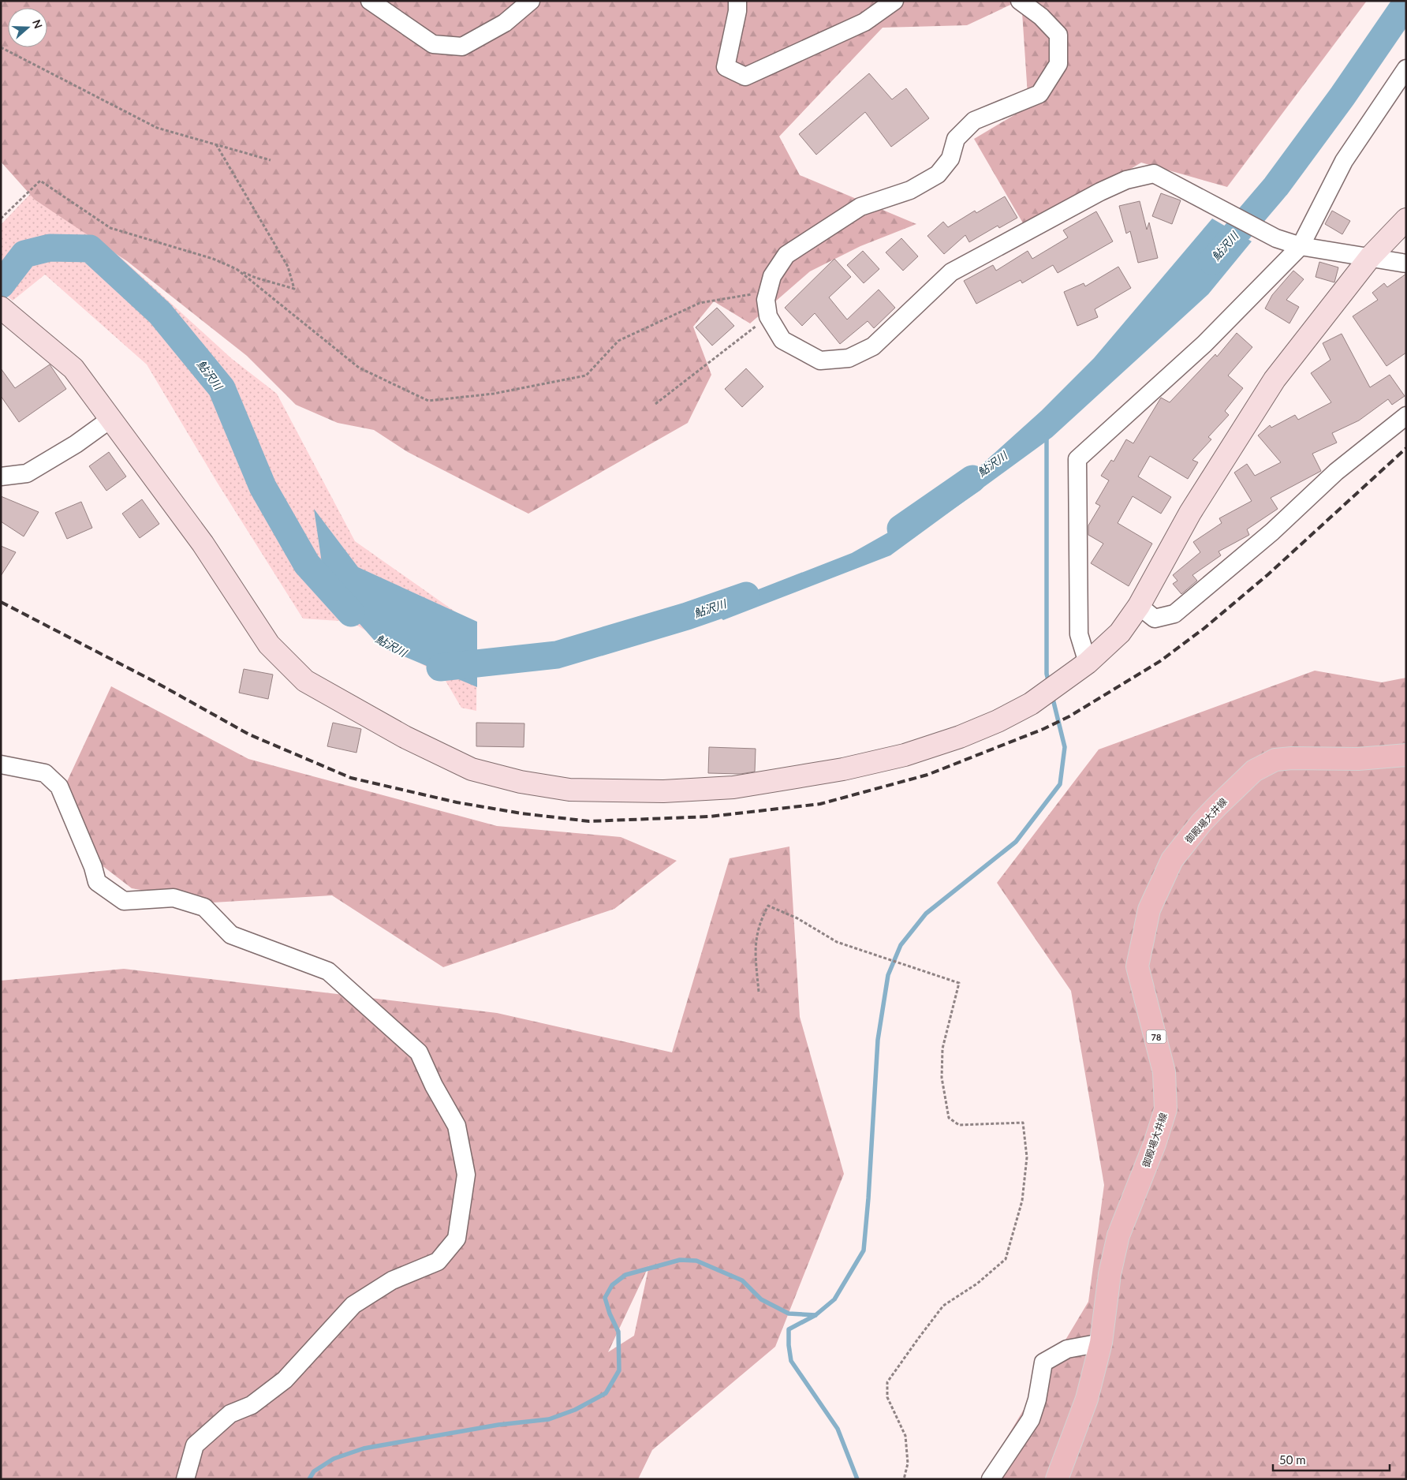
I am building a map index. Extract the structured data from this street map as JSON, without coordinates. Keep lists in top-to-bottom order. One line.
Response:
{"streets":{"main road":["御殿場大井線","78"]},"water":["鮎沢川"],"scale_bar":"50 m","north":"right"}
